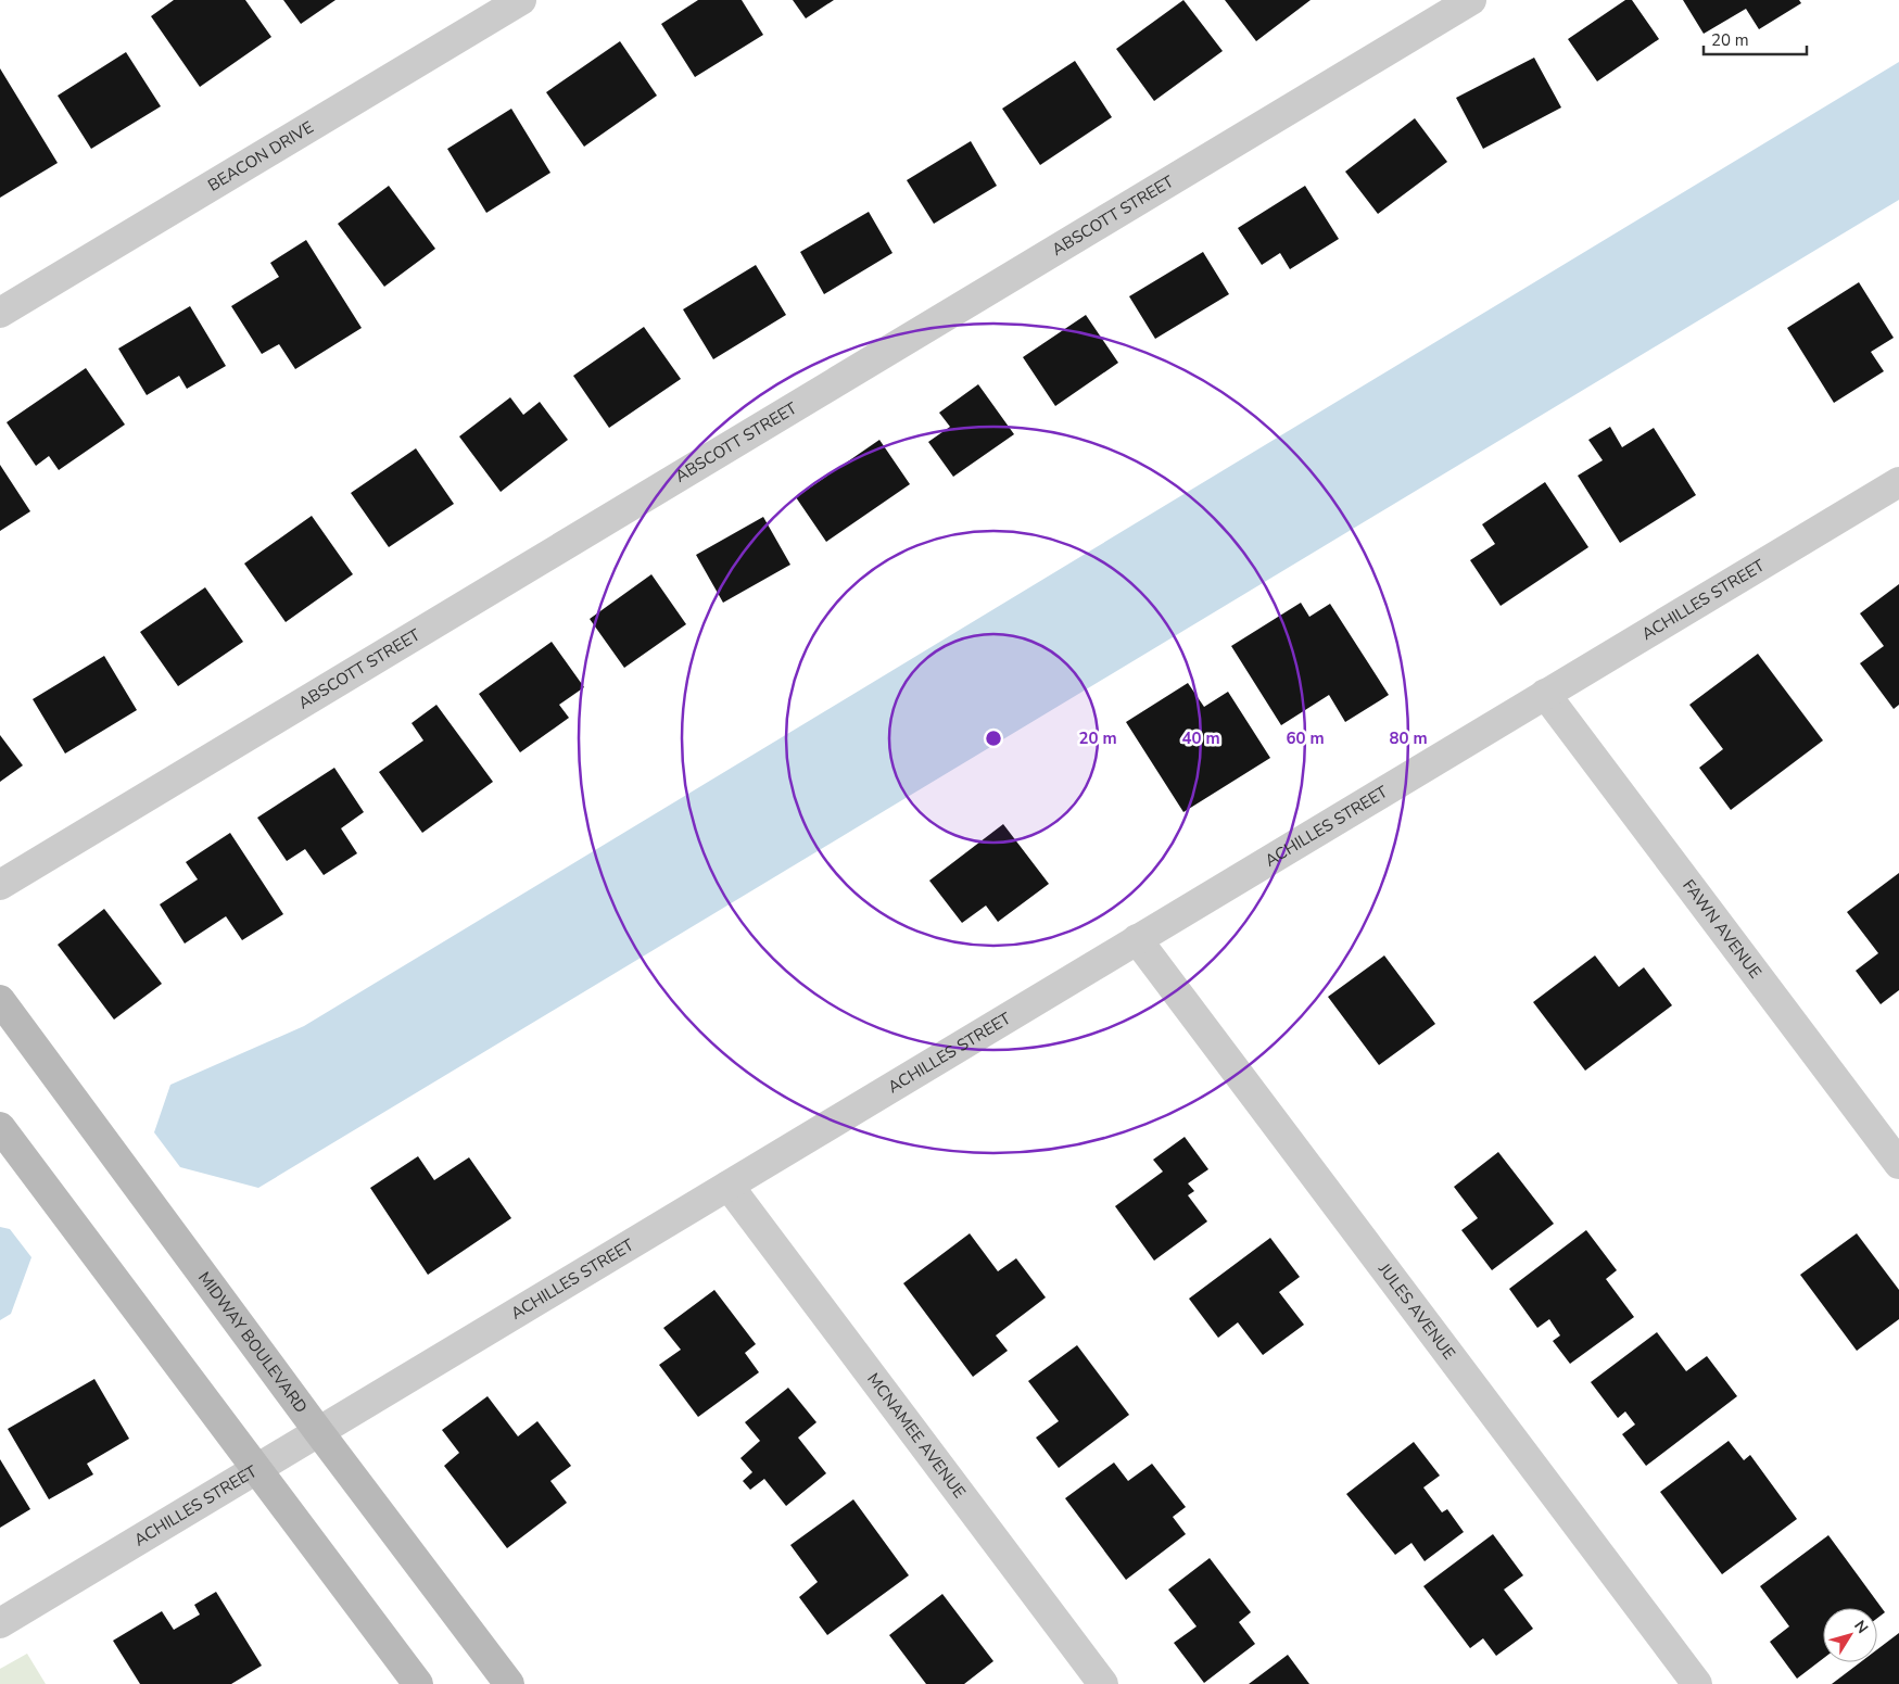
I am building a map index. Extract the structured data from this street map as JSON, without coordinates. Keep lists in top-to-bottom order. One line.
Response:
{"streets":{"street":["BEACON DRIVE","ABSCOTT STREET","ACHILLES STREET","FAWN AVENUE","JULES AVENUE","MIDWAY BOULEVARD","MCNAMEE AVENUE"]},"crossings":[["ACHILLES STREET","FAWN AVENUE"],["ACHILLES STREET","JULES AVENUE"],["ACHILLES STREET","MIDWAY BOULEVARD"],["ACHILLES STREET","MCNAMEE AVENUE"]],"scale_bar":"20 m","north":"top right","rings":["20 m","40 m","60 m","80 m"]}
